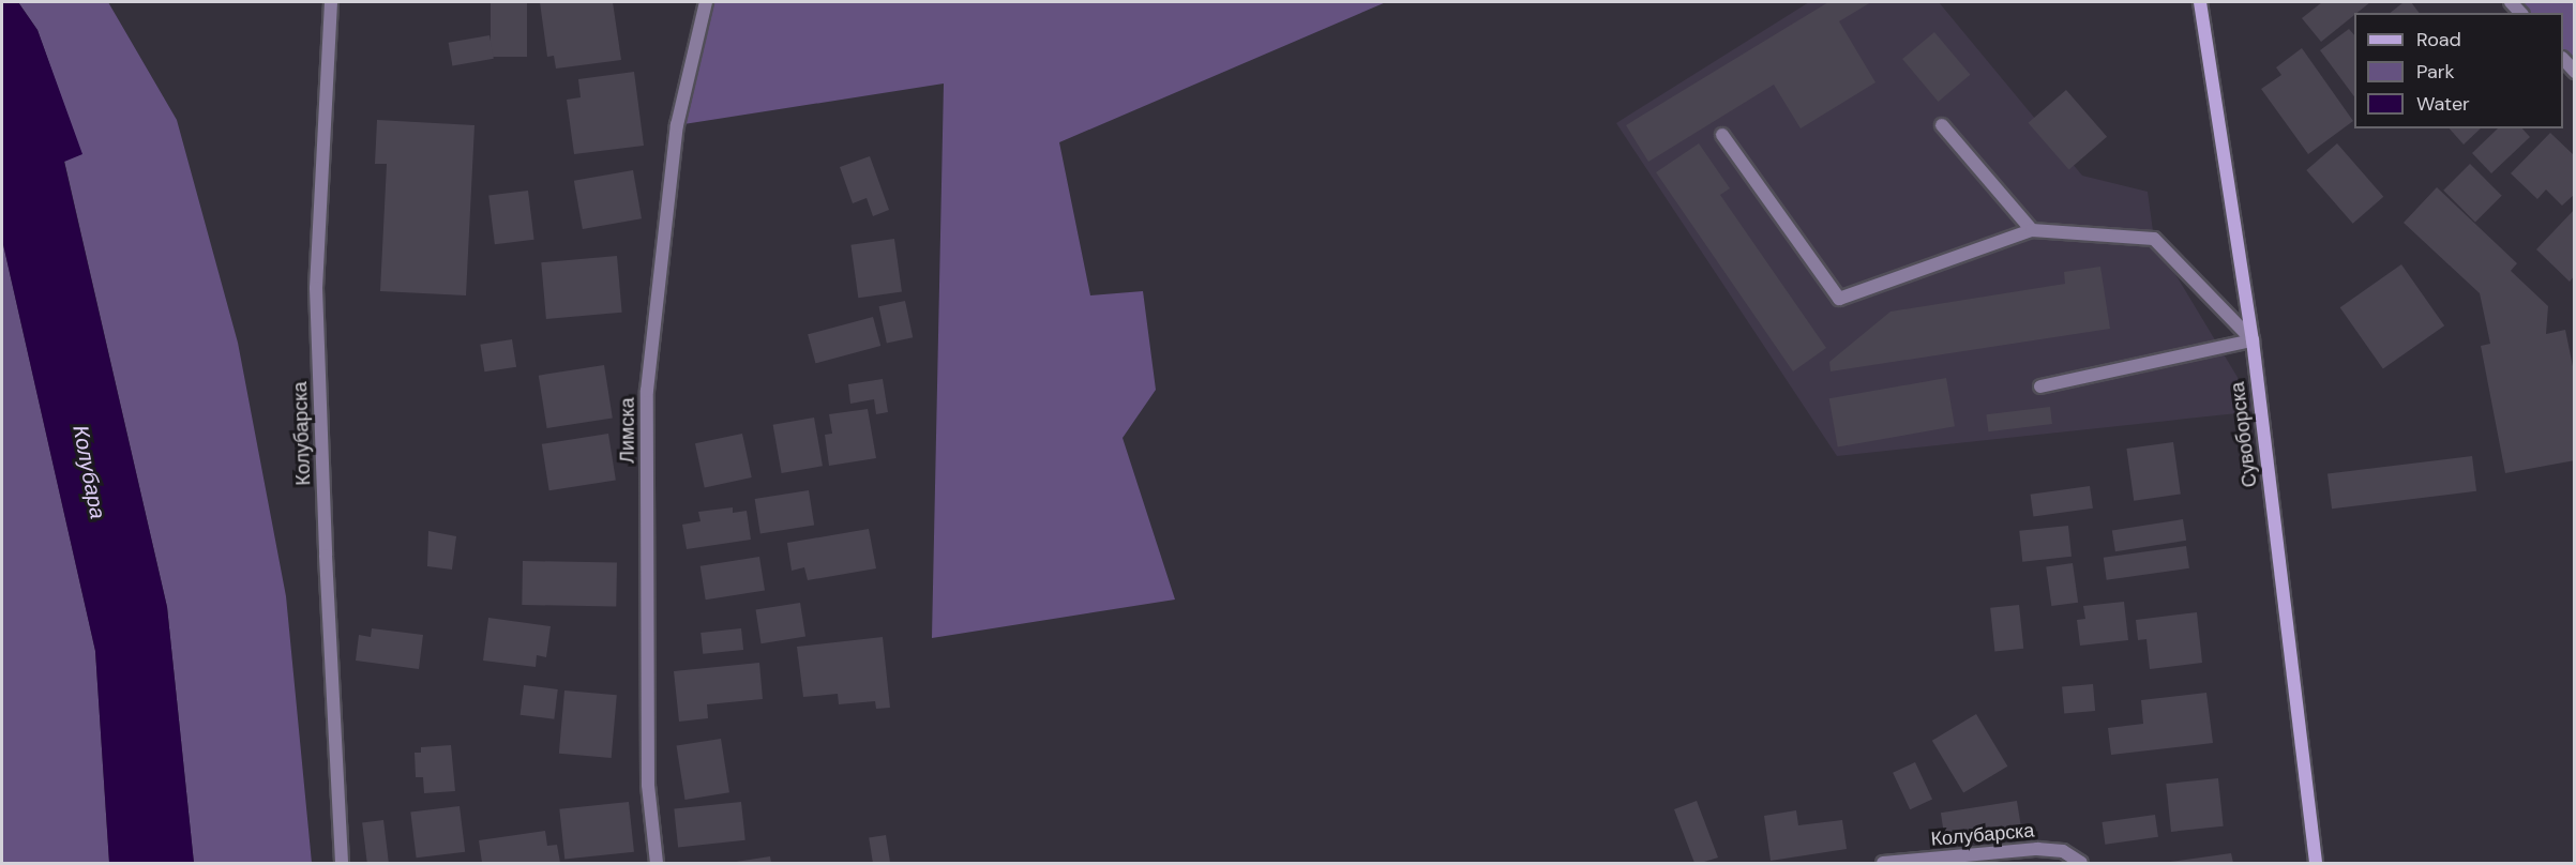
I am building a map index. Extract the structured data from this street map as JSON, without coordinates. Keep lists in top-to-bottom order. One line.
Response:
{"streets":{"main road":["Сувоборска"],"street":["Лимска","Колубарска"]},"water":["Колубара"],"legend":["Road","Park","Water"]}
